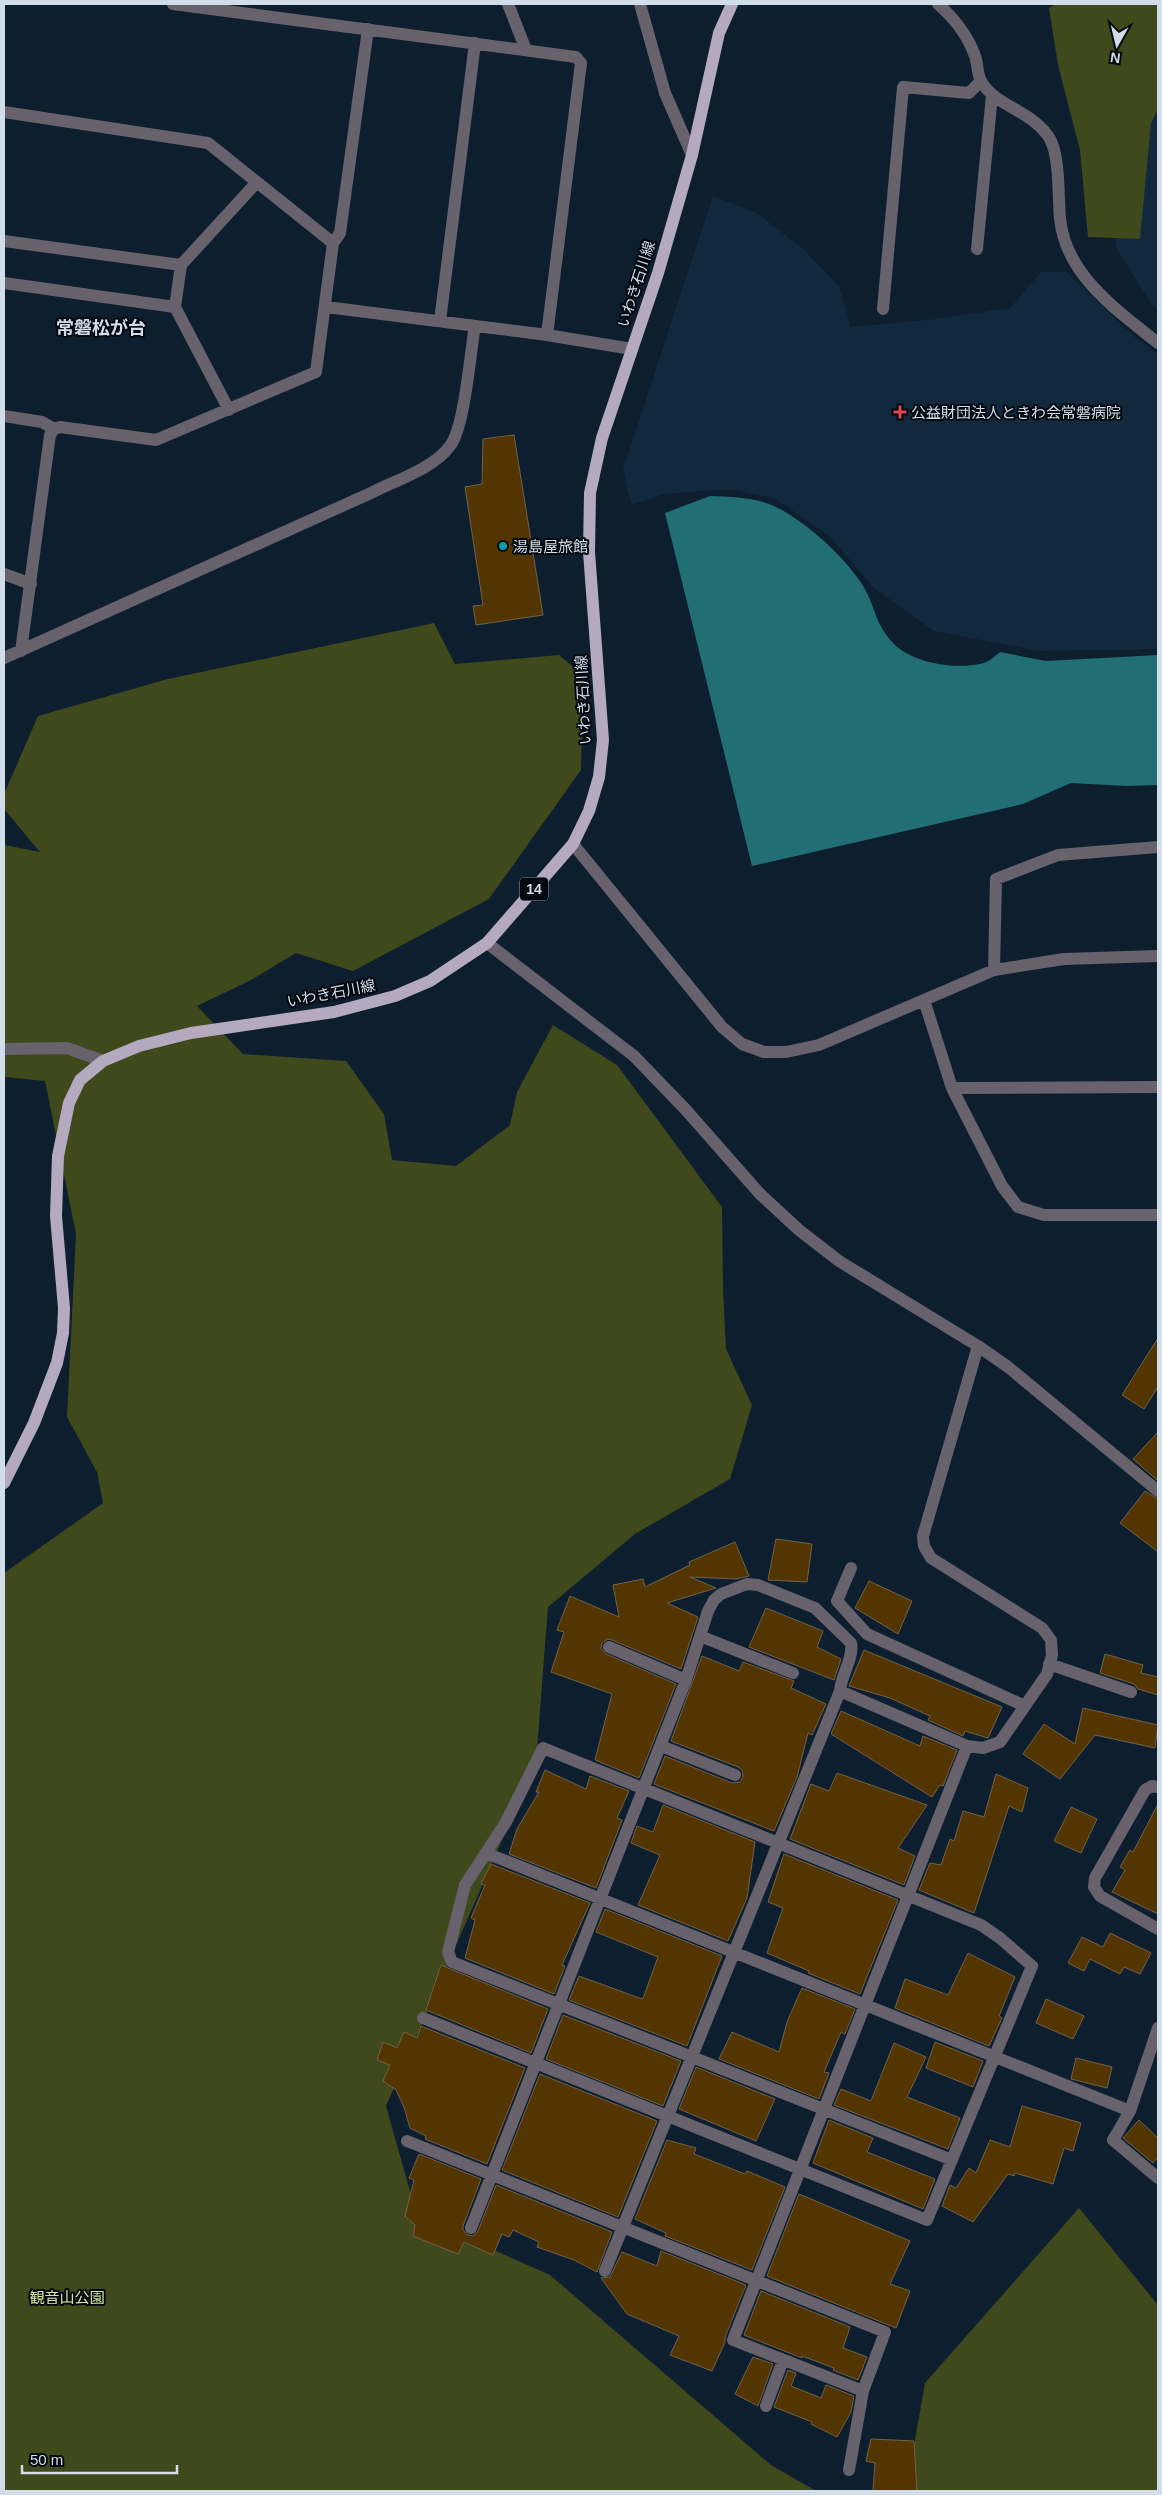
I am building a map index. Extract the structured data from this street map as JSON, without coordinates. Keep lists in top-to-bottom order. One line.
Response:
{"streets":{"main road":["いわき石川線","14"]},"districts":["常磐松が台"],"parks":["観音山公園"],"places":{"health":["公益財団法人ときわ会常磐病院"],"other":["湯島屋旅館"]},"scale_bar":"50 m","north":"bottom"}
